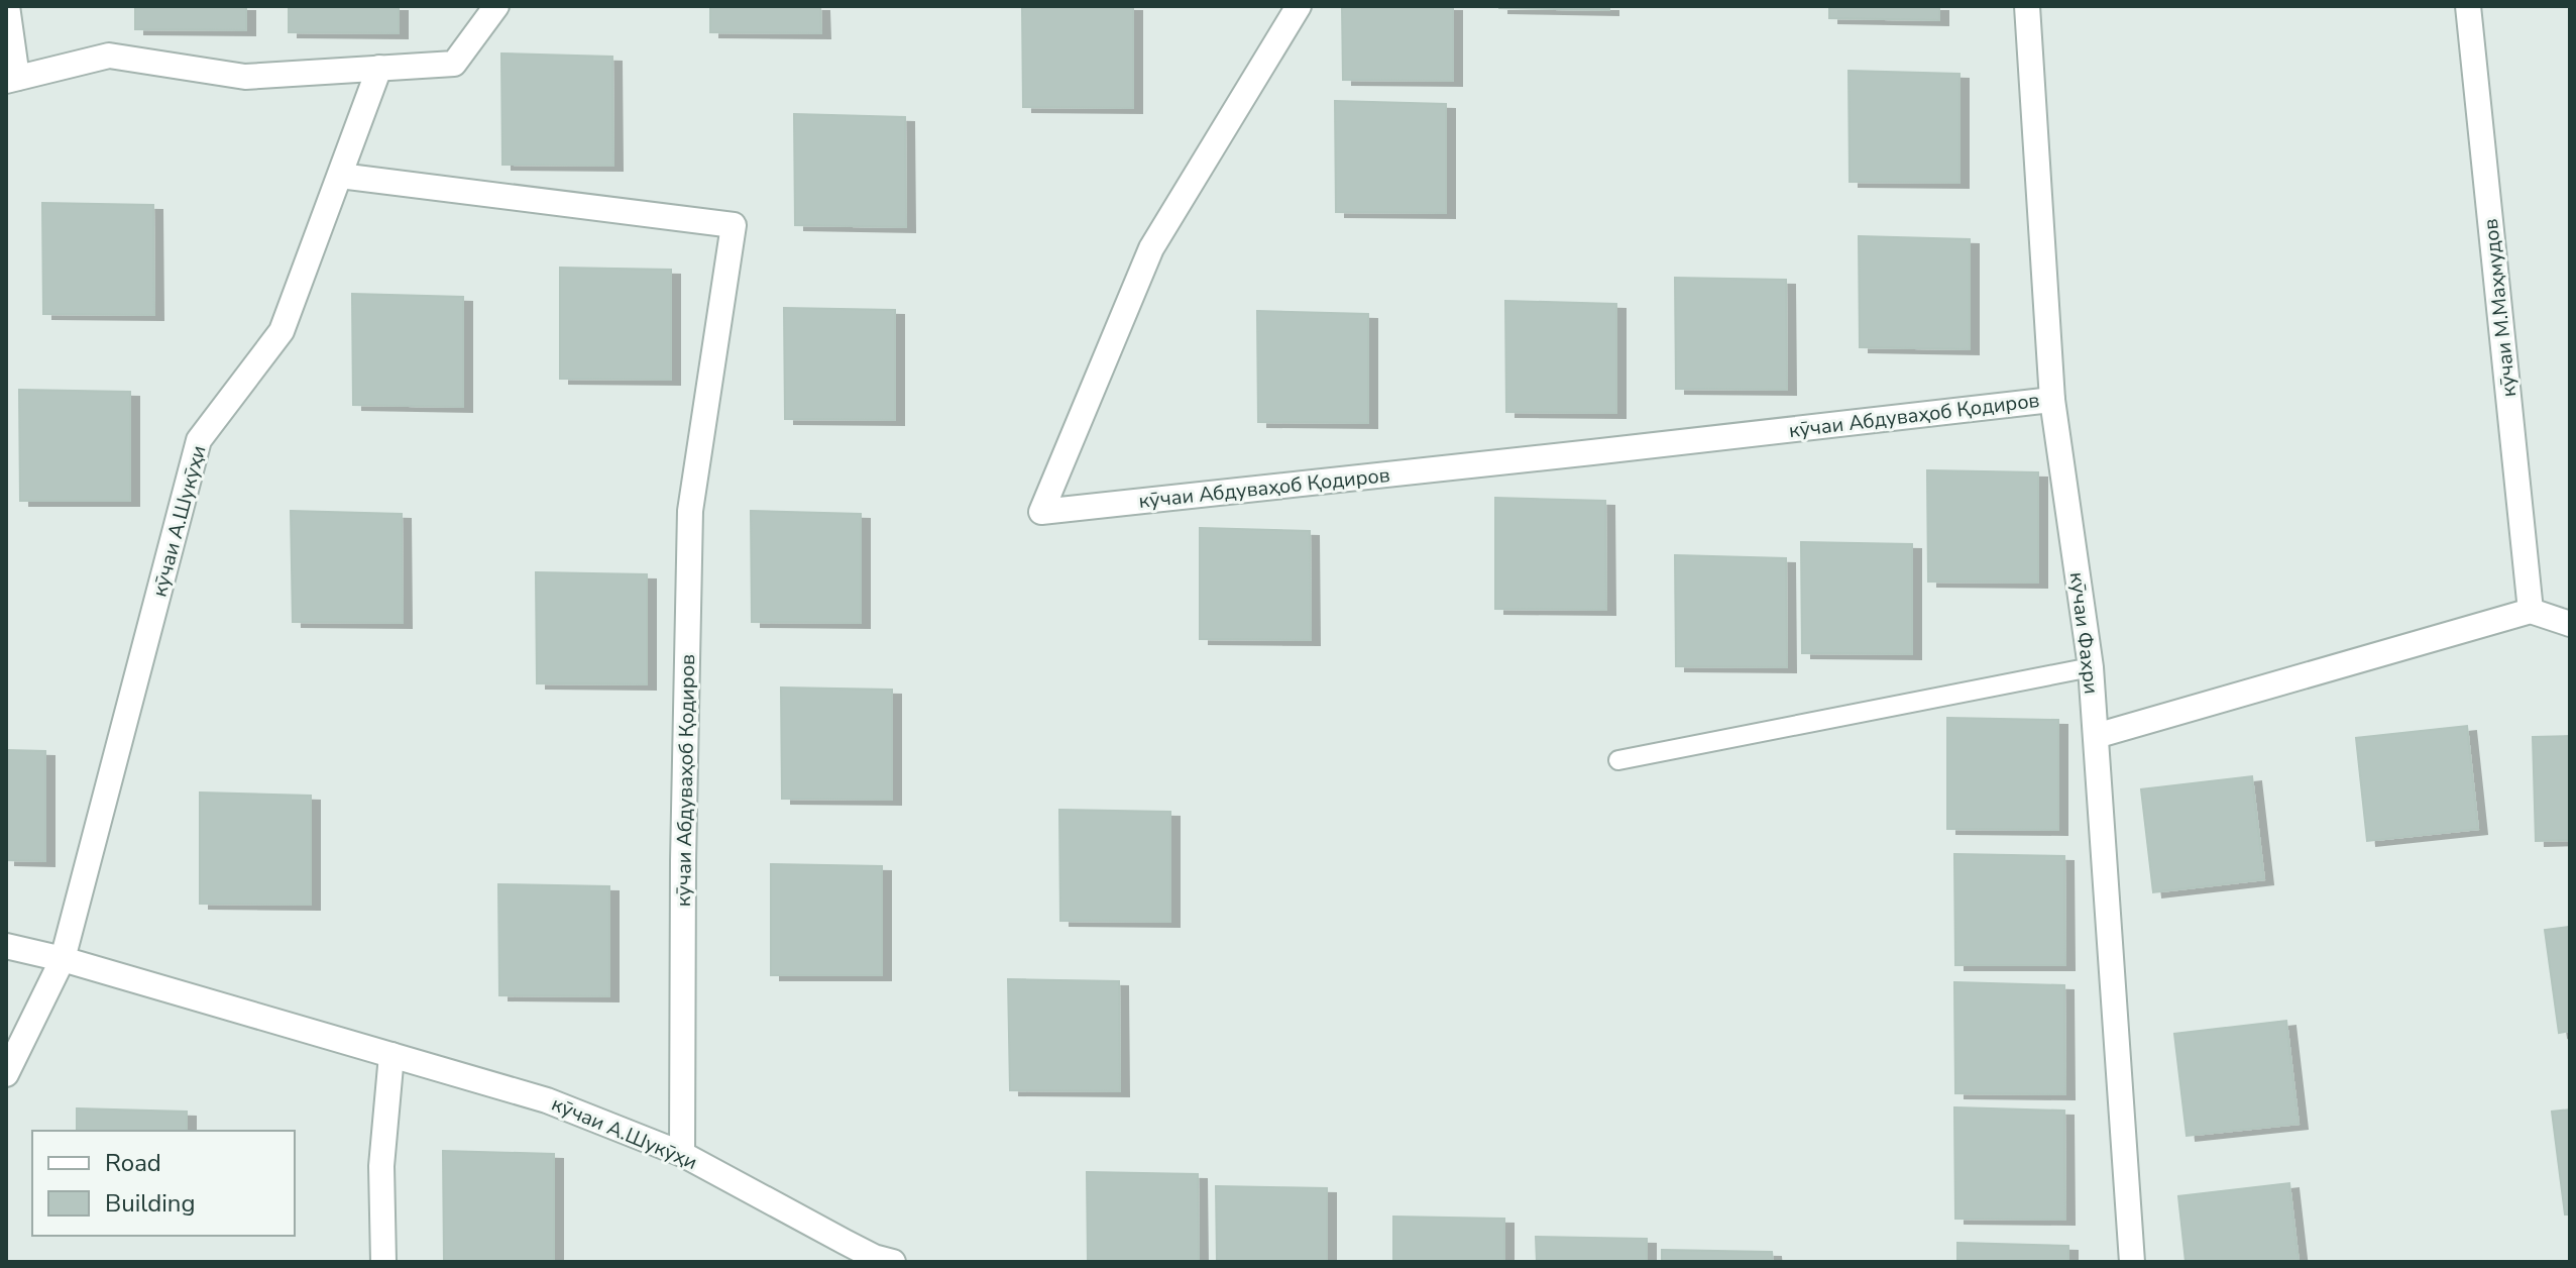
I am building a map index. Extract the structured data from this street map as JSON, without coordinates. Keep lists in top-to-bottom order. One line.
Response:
{"streets":{"street":["кӯчаи М.Маҳмудов","кӯчаи Абдуваҳоб Қодиров","кӯчаи А.Шукӯҳи","кӯчаи Фахри"]},"crossings":[["кӯчаи Абдуваҳоб Қодиров","кӯчаи А.Шукӯҳи"],["кӯчаи Абдуваҳоб Қодиров","кӯчаи Фахри"]],"legend":["Road","Building"]}
